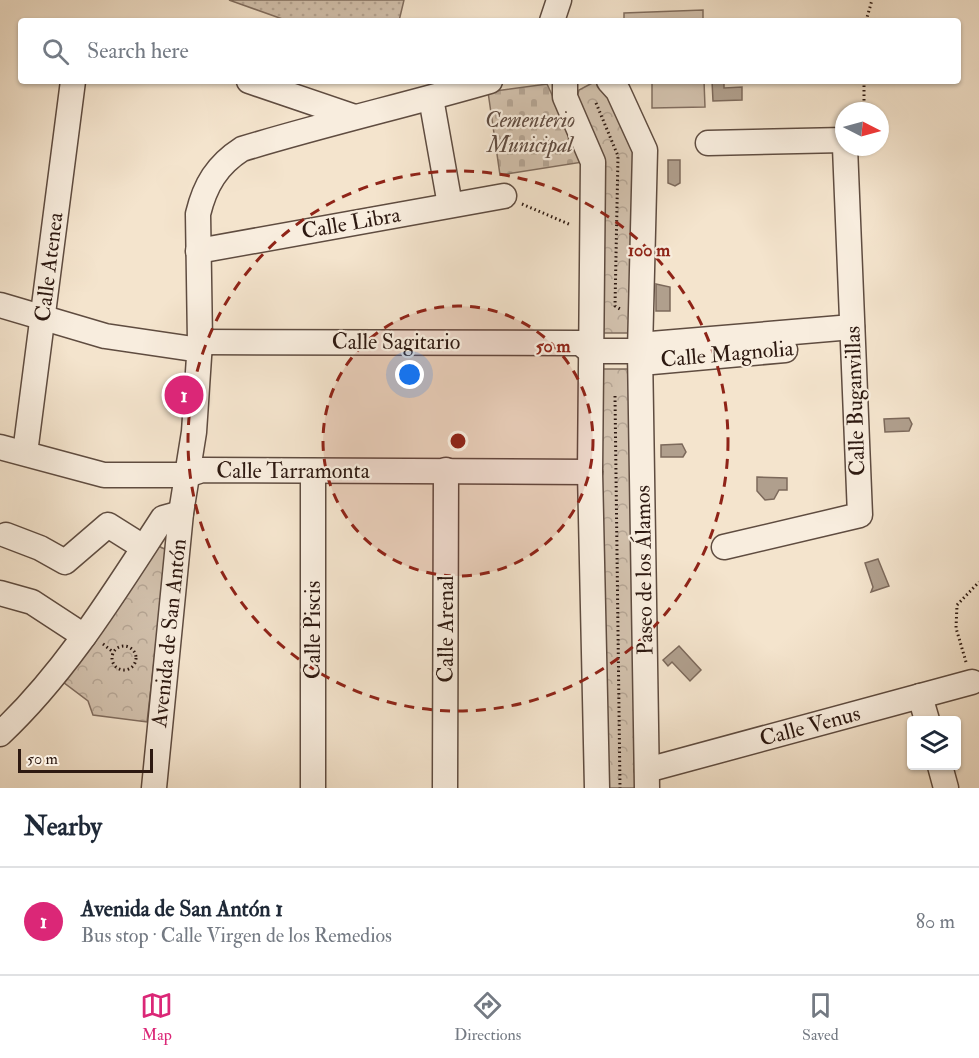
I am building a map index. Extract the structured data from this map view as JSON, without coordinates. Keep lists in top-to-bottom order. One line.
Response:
{"streets":{"street":["Calle Libra","Calle Atenea","Calle Sagitario","Calle Magnolia","Calle Buganvillas","Calle Tarramonta","Paseo de los Álamos","Calle Arenal","Calle Piscis","Avenida de San Antón","Calle Venus"]},"crossings":[["Calle Libra","Avenida de San Antón"],["Calle Atenea","Calle Sagitario"],["Calle Atenea","Calle Tarramonta"],["Calle Sagitario","Avenida de San Antón"],["Calle Magnolia","Calle Buganvillas"],["Calle Magnolia","Paseo de los Álamos"],["Calle Tarramonta","Calle Arenal"],["Calle Tarramonta","Calle Piscis"],["Calle Tarramonta","Avenida de San Antón"],["Paseo de los Álamos","Calle Venus"]],"parks":["Cementerio Municipal"],"scale_bar":"50 m","north":"right","page":{"search":"Search here","pins":"1","scale":"50 m","heading":"Nearby","list":[{"mark":"1","name":"Avenida de San Antón 1","note":"Bus stop · Calle Virgen de los Remedios","value":"80 m"}],"nav":["Map","Directions","Saved"]},"rings":["100 m","50 m"]}
